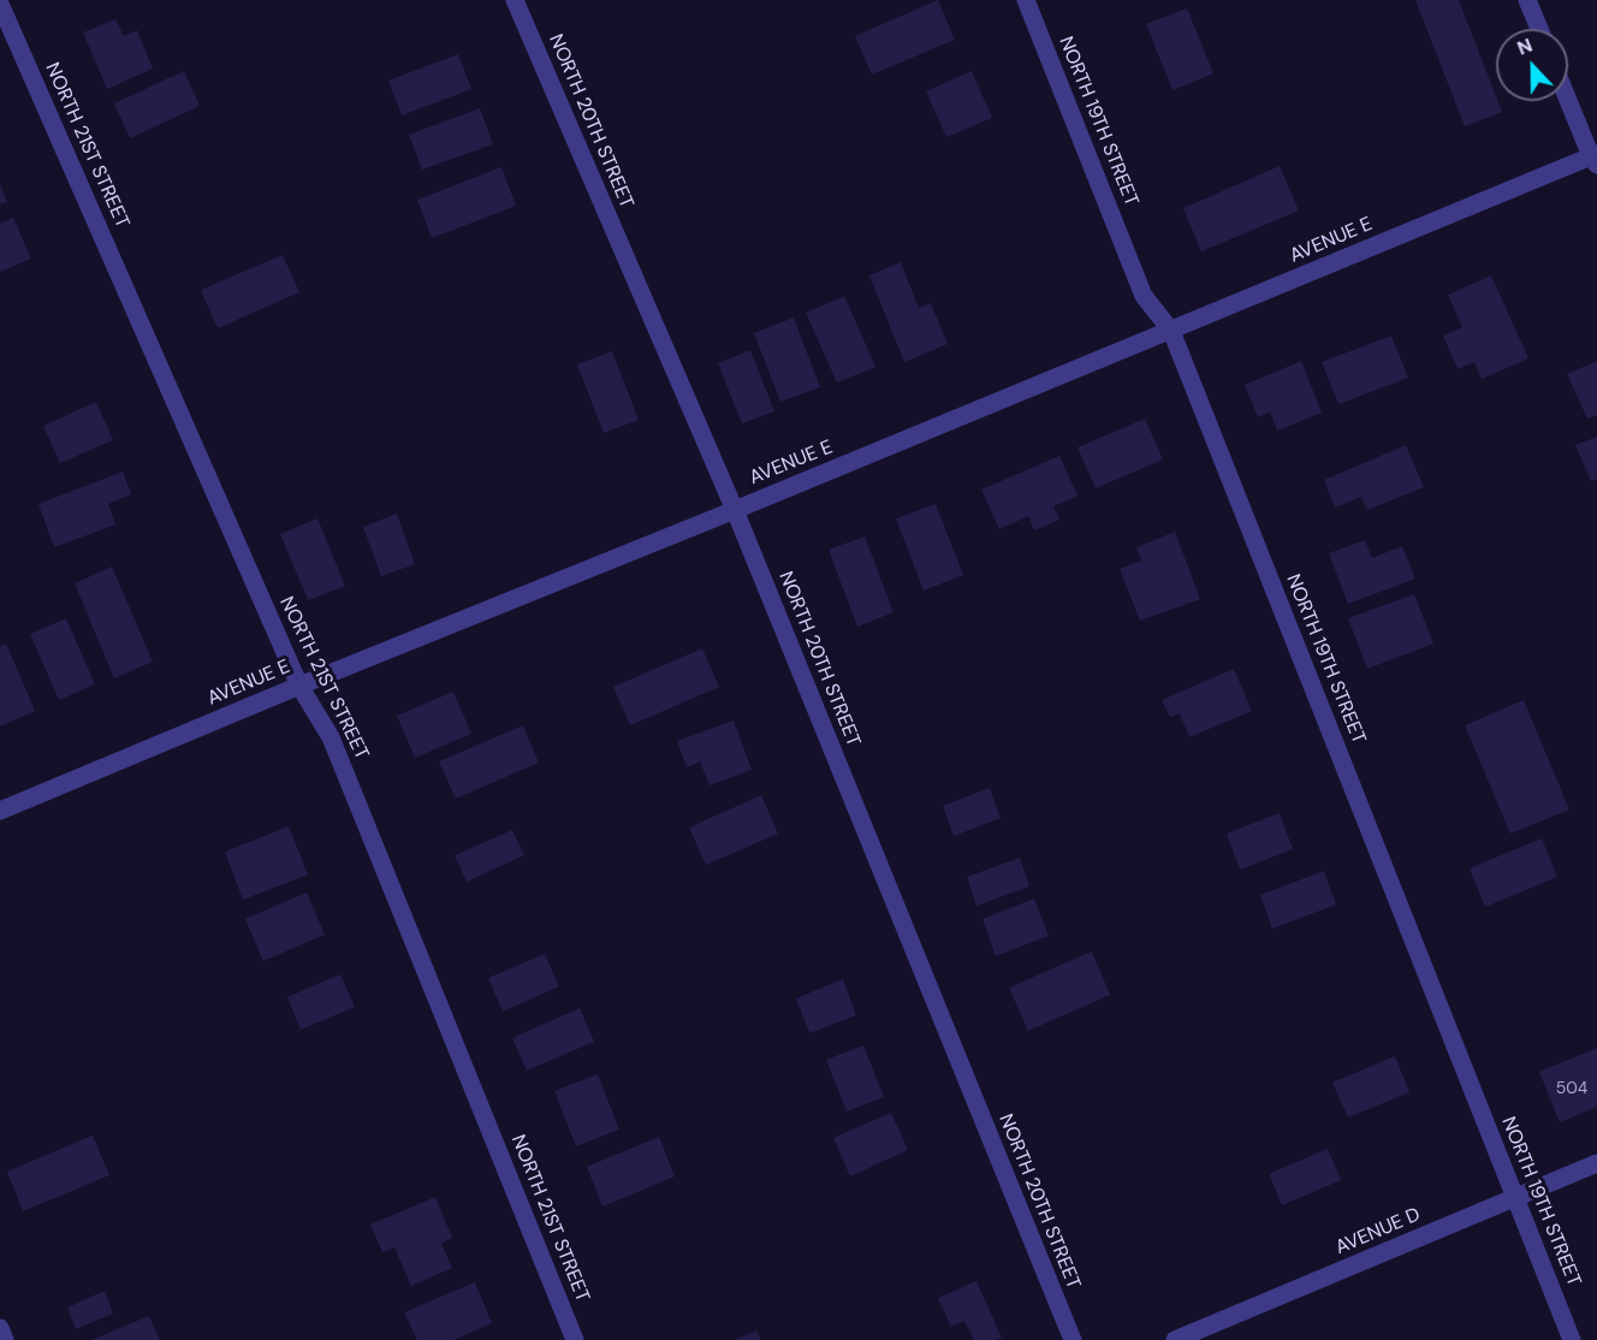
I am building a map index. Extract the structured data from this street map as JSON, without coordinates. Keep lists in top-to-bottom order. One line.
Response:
{"streets":{"street":["NORTH 20TH STREET","NORTH 19TH STREET","NORTH 21ST STREET","AVENUE E","AVENUE D"]},"crossings":[["NORTH 20TH STREET","AVENUE E"],["NORTH 19TH STREET","AVENUE E"],["NORTH 19TH STREET","AVENUE D"],["NORTH 21ST STREET","AVENUE E"]],"house_numbers":["504"],"north":"top"}
